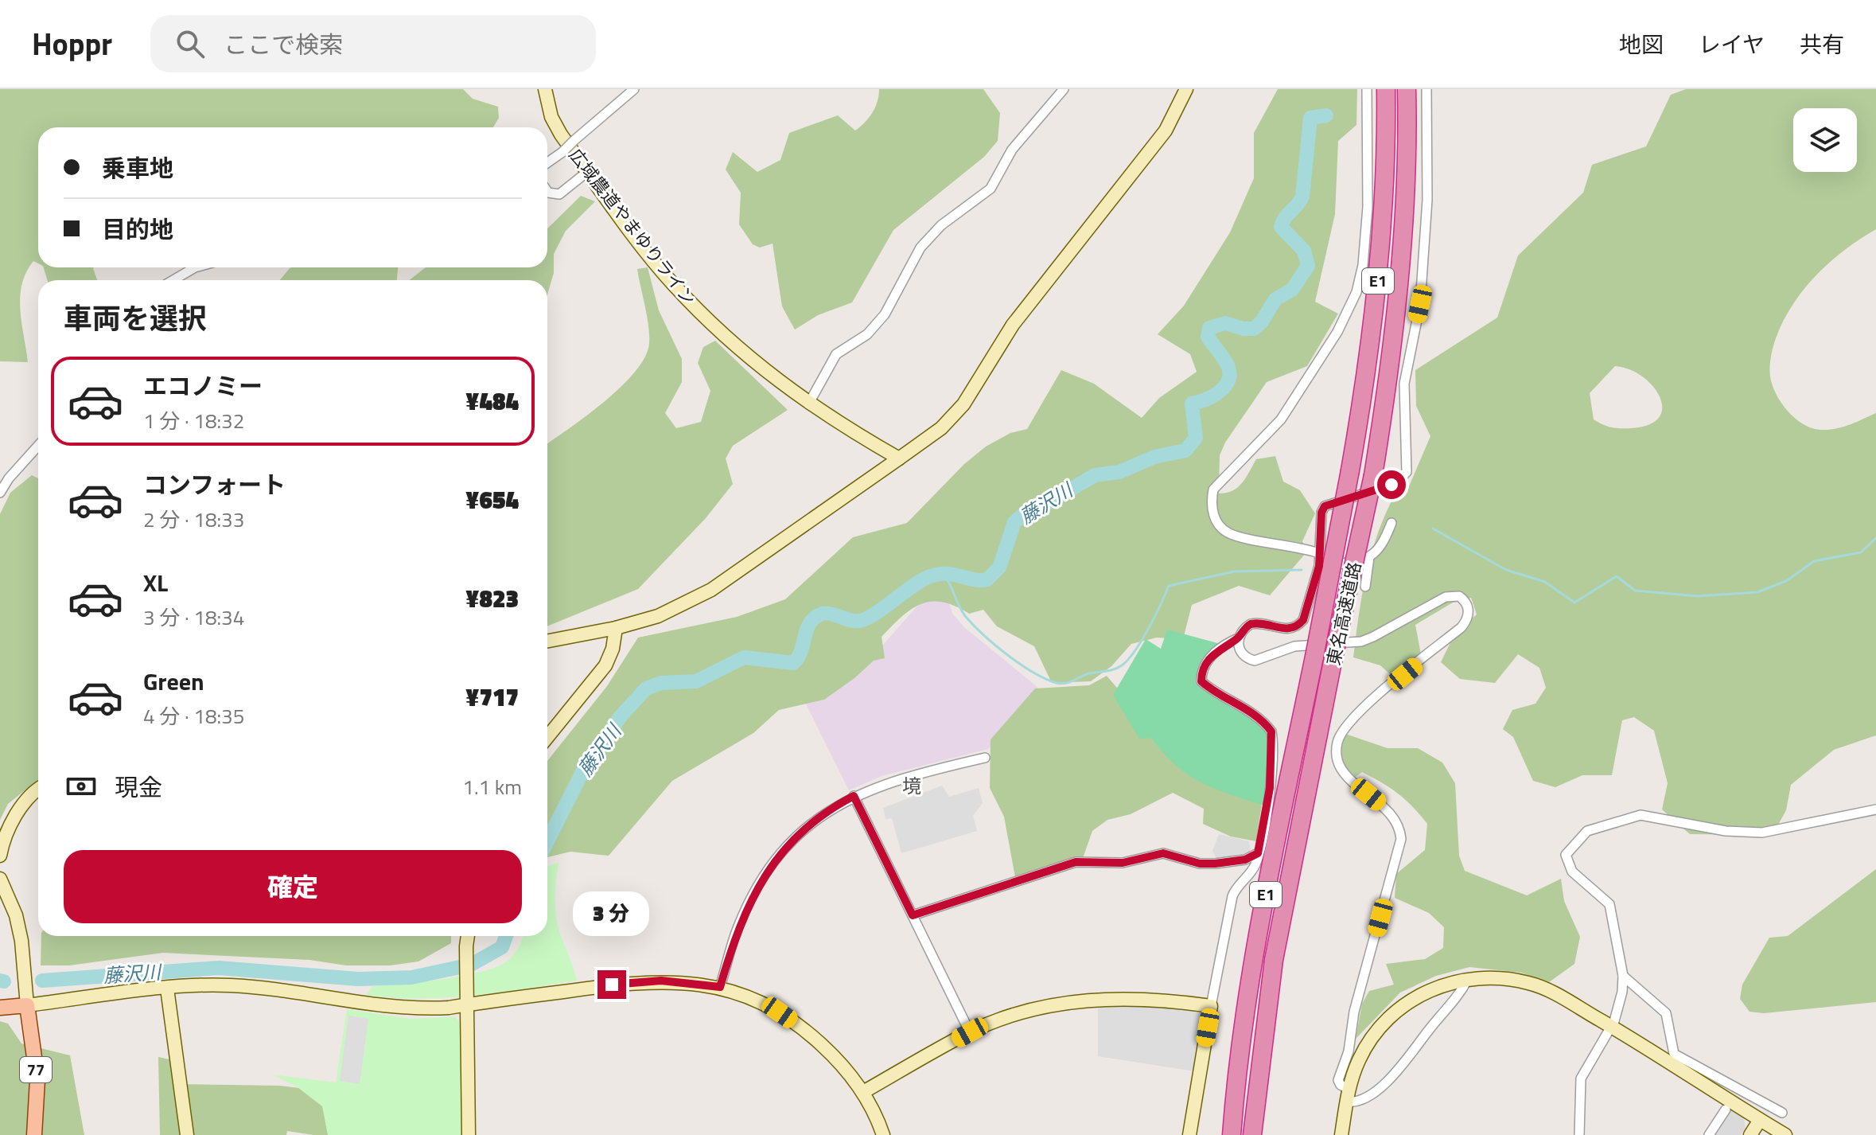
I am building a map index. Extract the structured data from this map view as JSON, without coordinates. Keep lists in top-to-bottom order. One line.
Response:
{"streets":{"highway":["E1","東名高速道路"],"main road":["77"],"street":["広域農道やまゆりライン"]},"districts":["境"],"water":["藤沢川"],"page":{"header":"Hoppr","search":"ここで検索","nav":["地図","レイヤ","共有"],"banner":["乗車地","目的地"],"heading":"車両を選択","list":[{"name":"エコノミー","note":"1 分 · 18:32","value":"¥484"},{"name":"コンフォート","note":"2 分 · 18:33","value":"¥654"},{"name":"XL","note":"3 分 · 18:34","value":"¥823"},{"name":"Green","note":"4 分 · 18:35","value":"¥717"}],"pay":["現金","1.1 km"],"buttons":"確定","bubble":"3 分"}}
